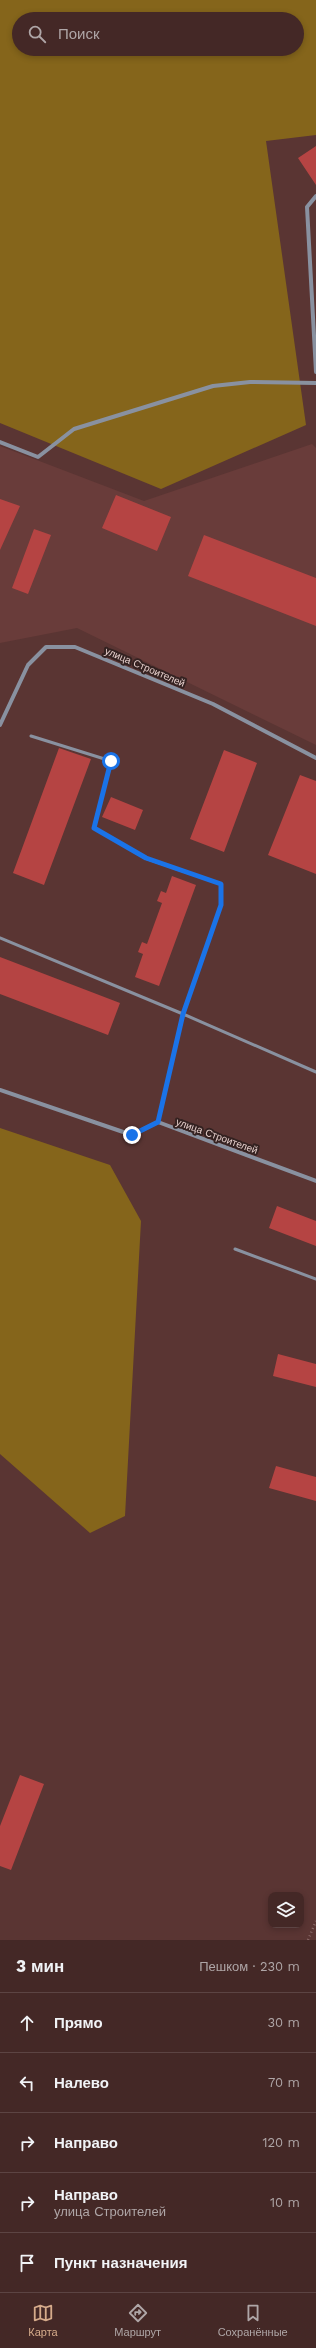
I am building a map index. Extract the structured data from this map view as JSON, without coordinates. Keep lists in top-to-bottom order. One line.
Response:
{"streets":{"street":["улица Строителей"]},"page":{"search":"Поиск","heading":["3 мин","Пешком · 230 m"],"list":[["Прямо","30 m"],["Налево","70 m"],["Направо","120 m"],["Направо","улица Строителей","10 m"],"Пункт назначения"],"nav":["Карта","Маршрут","Сохранённые"]}}
